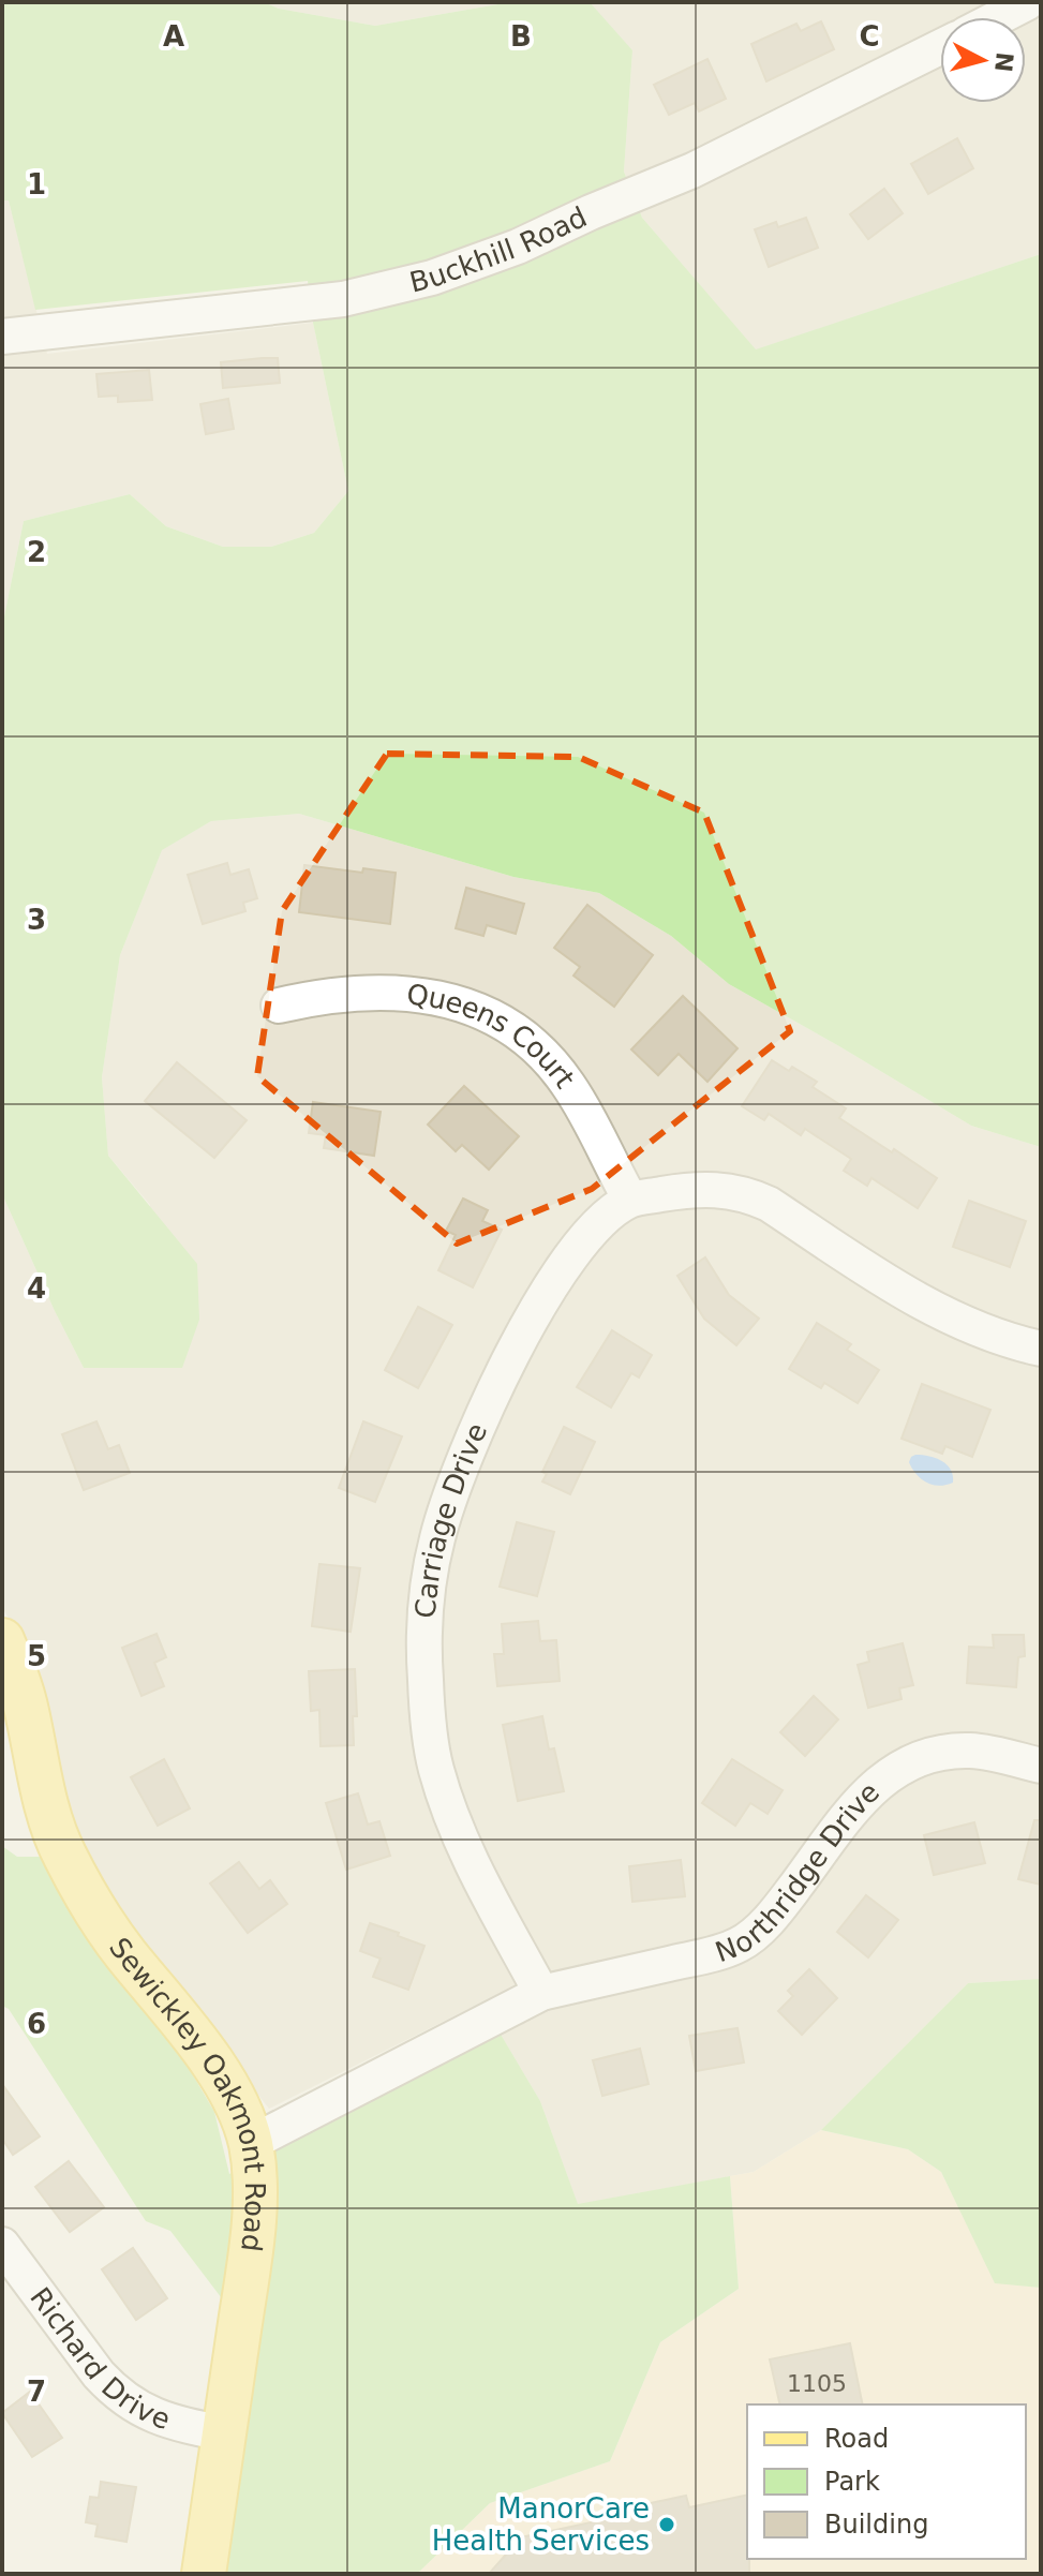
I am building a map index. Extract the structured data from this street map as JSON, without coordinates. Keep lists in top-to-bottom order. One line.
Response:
{"streets":{"main road":["Sewickley Oakmont Road"],"street":["Buckhill Road","Queens Court","Carriage Drive","Northridge Drive","Richard Drive"]},"crossings":[["Queens Court","Carriage Drive"],["Carriage Drive","Northridge Drive"],["Sewickley Oakmont Road","Richard Drive"]],"places":["ManorCare Health Services"],"house_numbers":["1105"],"legend":["Road","Park","Building"],"north":"right","grid":{"columns":["A","B","C"],"rows":["1","2","3","4","5","6","7"]}}
